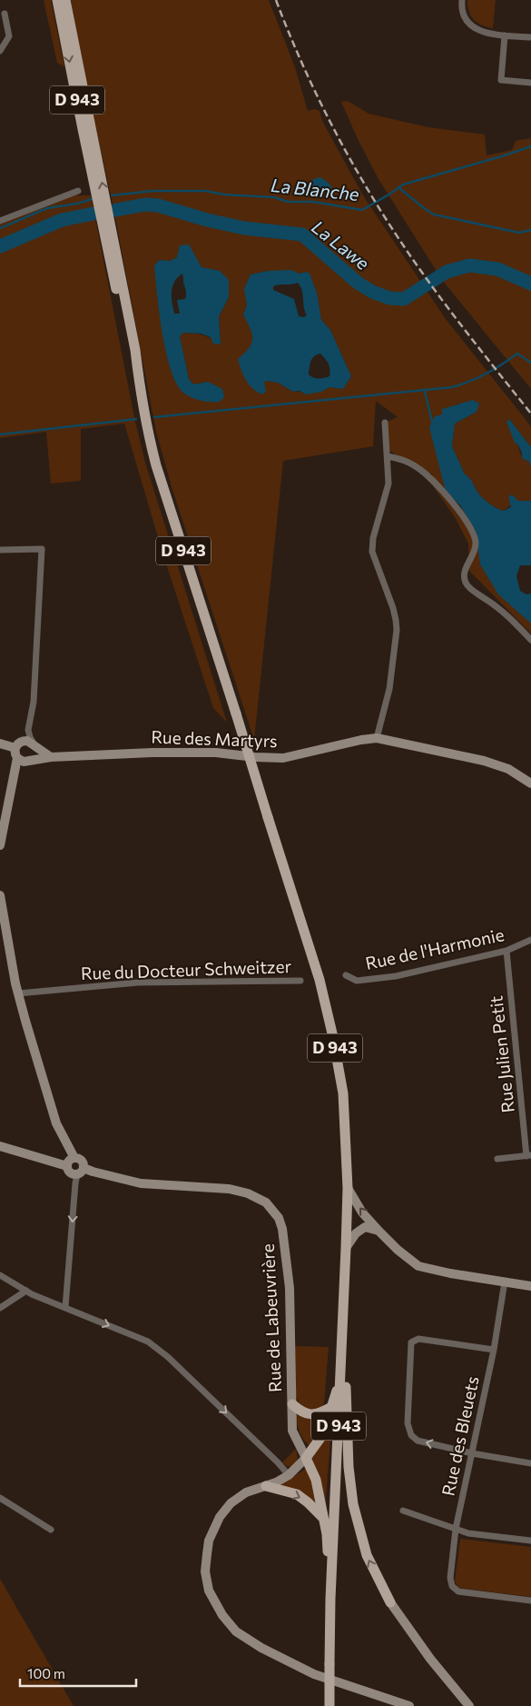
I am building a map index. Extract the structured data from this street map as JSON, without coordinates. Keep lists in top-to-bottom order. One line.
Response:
{"streets":{"main road":["D 943"],"street":["Rue des Martyrs","Rue de l'Harmonie","Rue du Docteur Schweitzer","Rue Julien Petit","Rue de Labeuvrière","Rue des Bleuets"]},"crossings":[["Rue de l'Harmonie","Rue Julien Petit"]],"water":["La Blanche","La Lawe"],"scale_bar":"100 m"}
